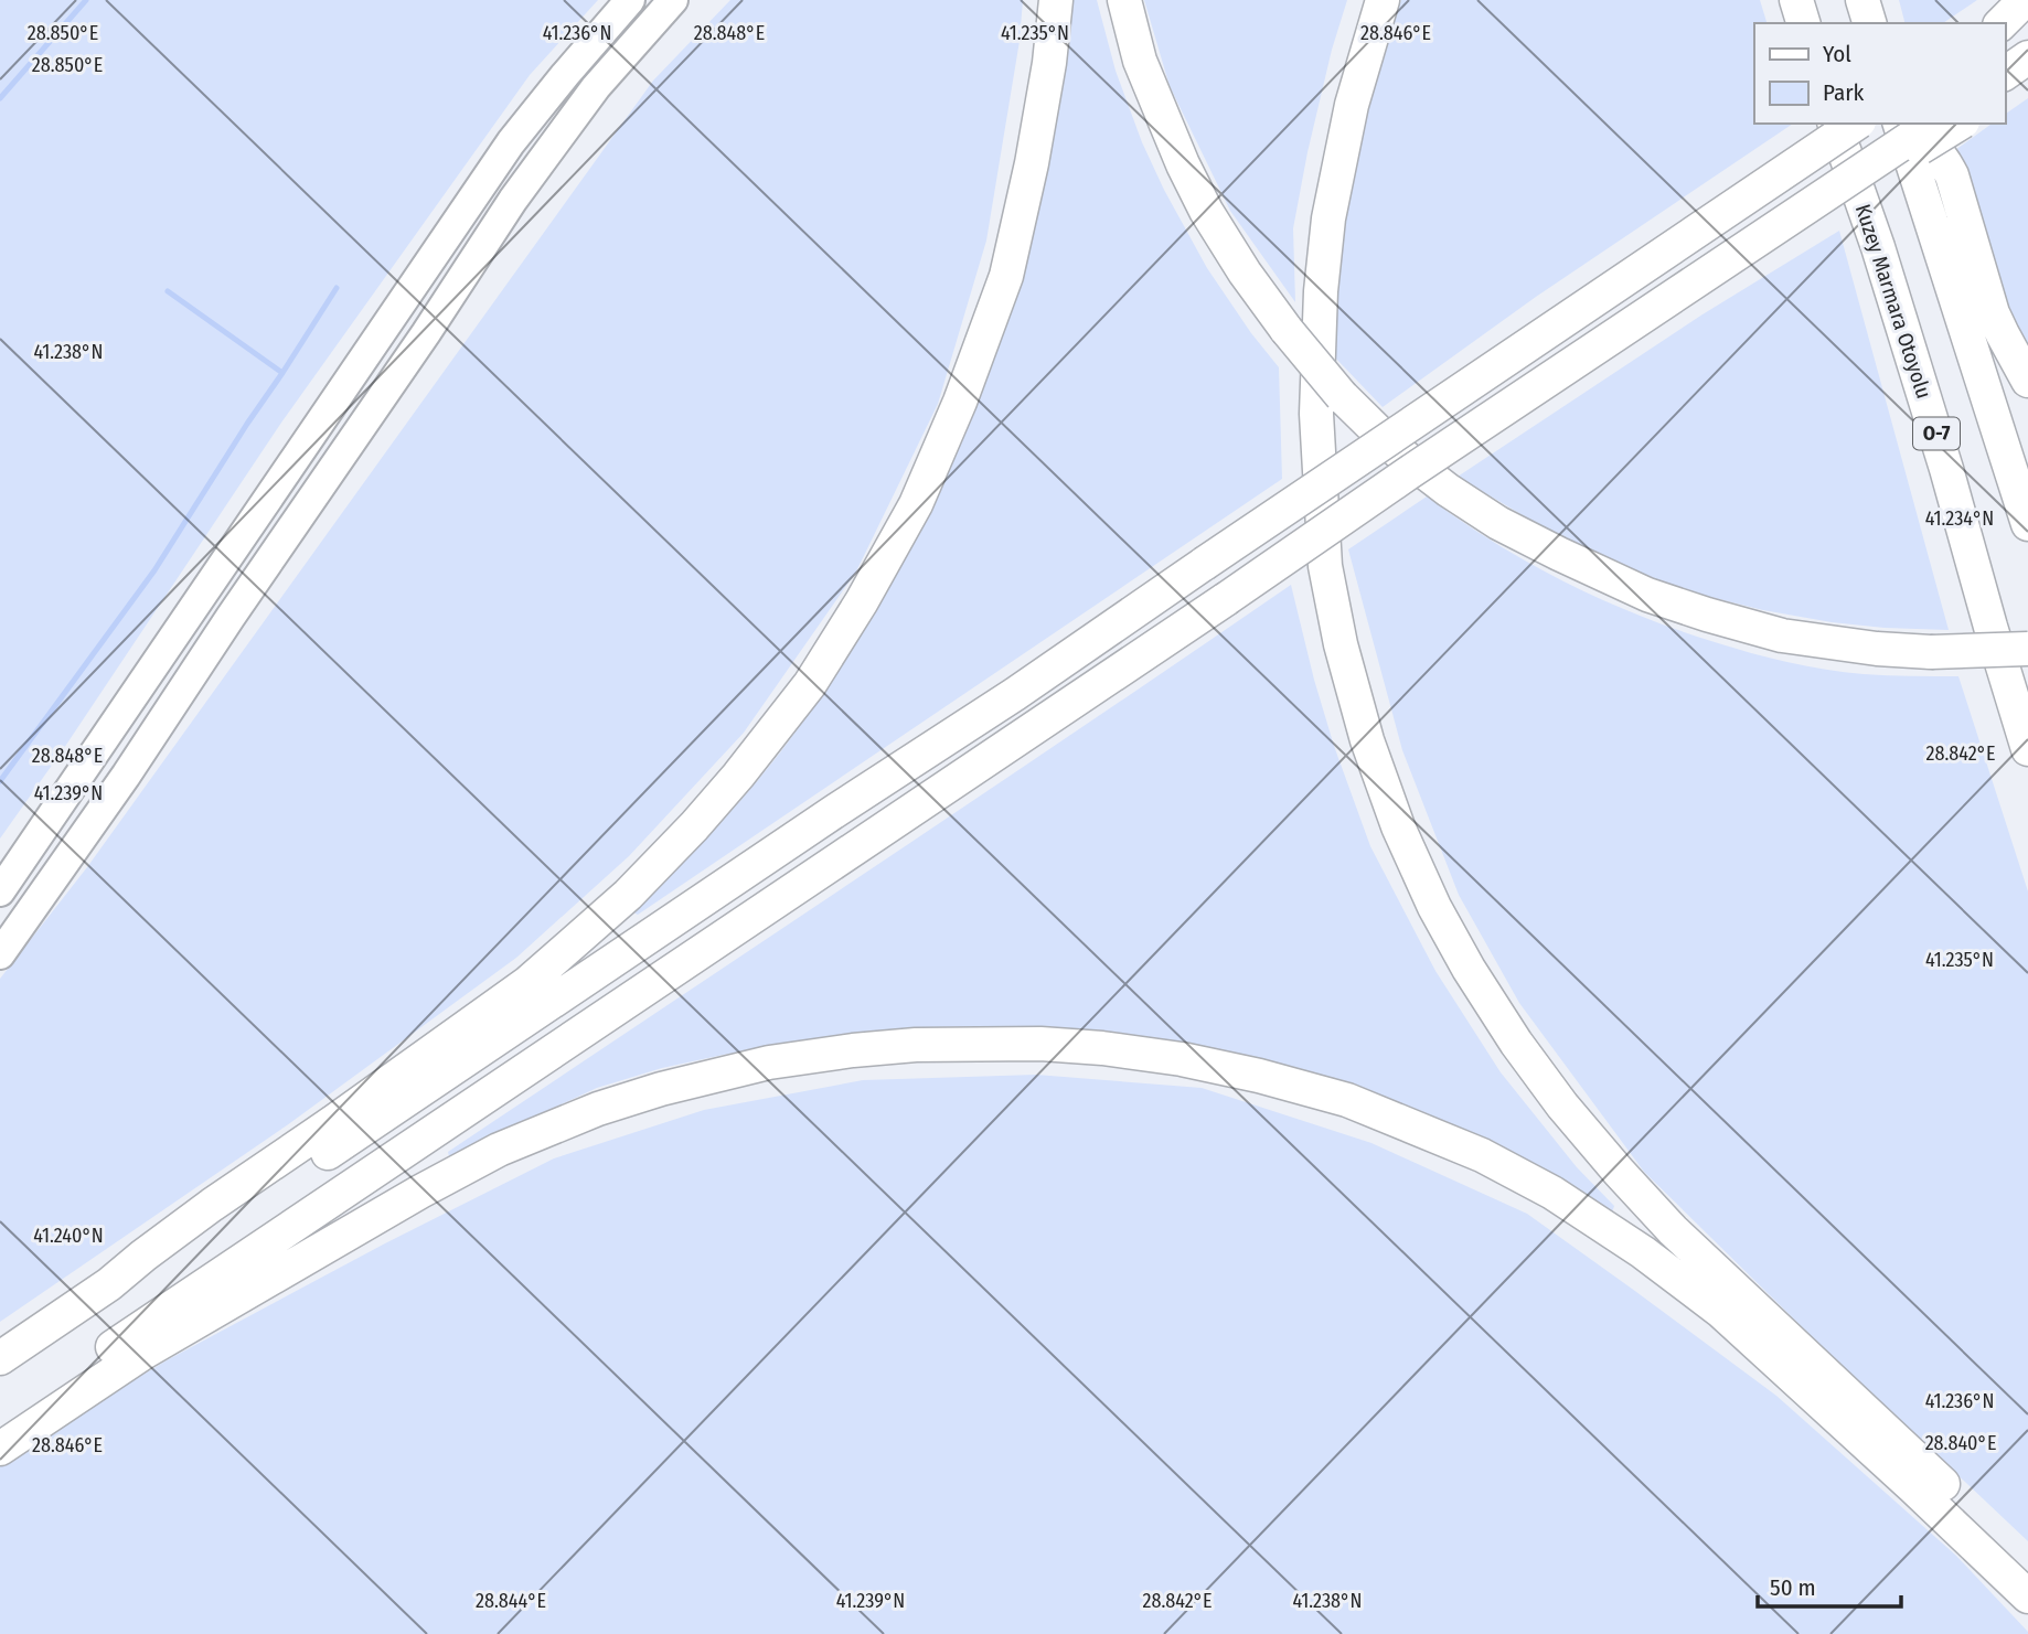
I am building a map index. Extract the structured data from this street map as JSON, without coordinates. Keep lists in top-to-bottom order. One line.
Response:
{"streets":{"highway":["Kuzey Marmara Otoyolu","O-7"]},"legend":["Yol","Park"],"scale_bar":"50 m","coordinates":["41.236°N","41.235°N","28.850°E","28.848°E","28.846°E","41.238°N","41.234°N","28.842°E","41.239°N","41.240°N","28.840°E","28.844°E"]}
